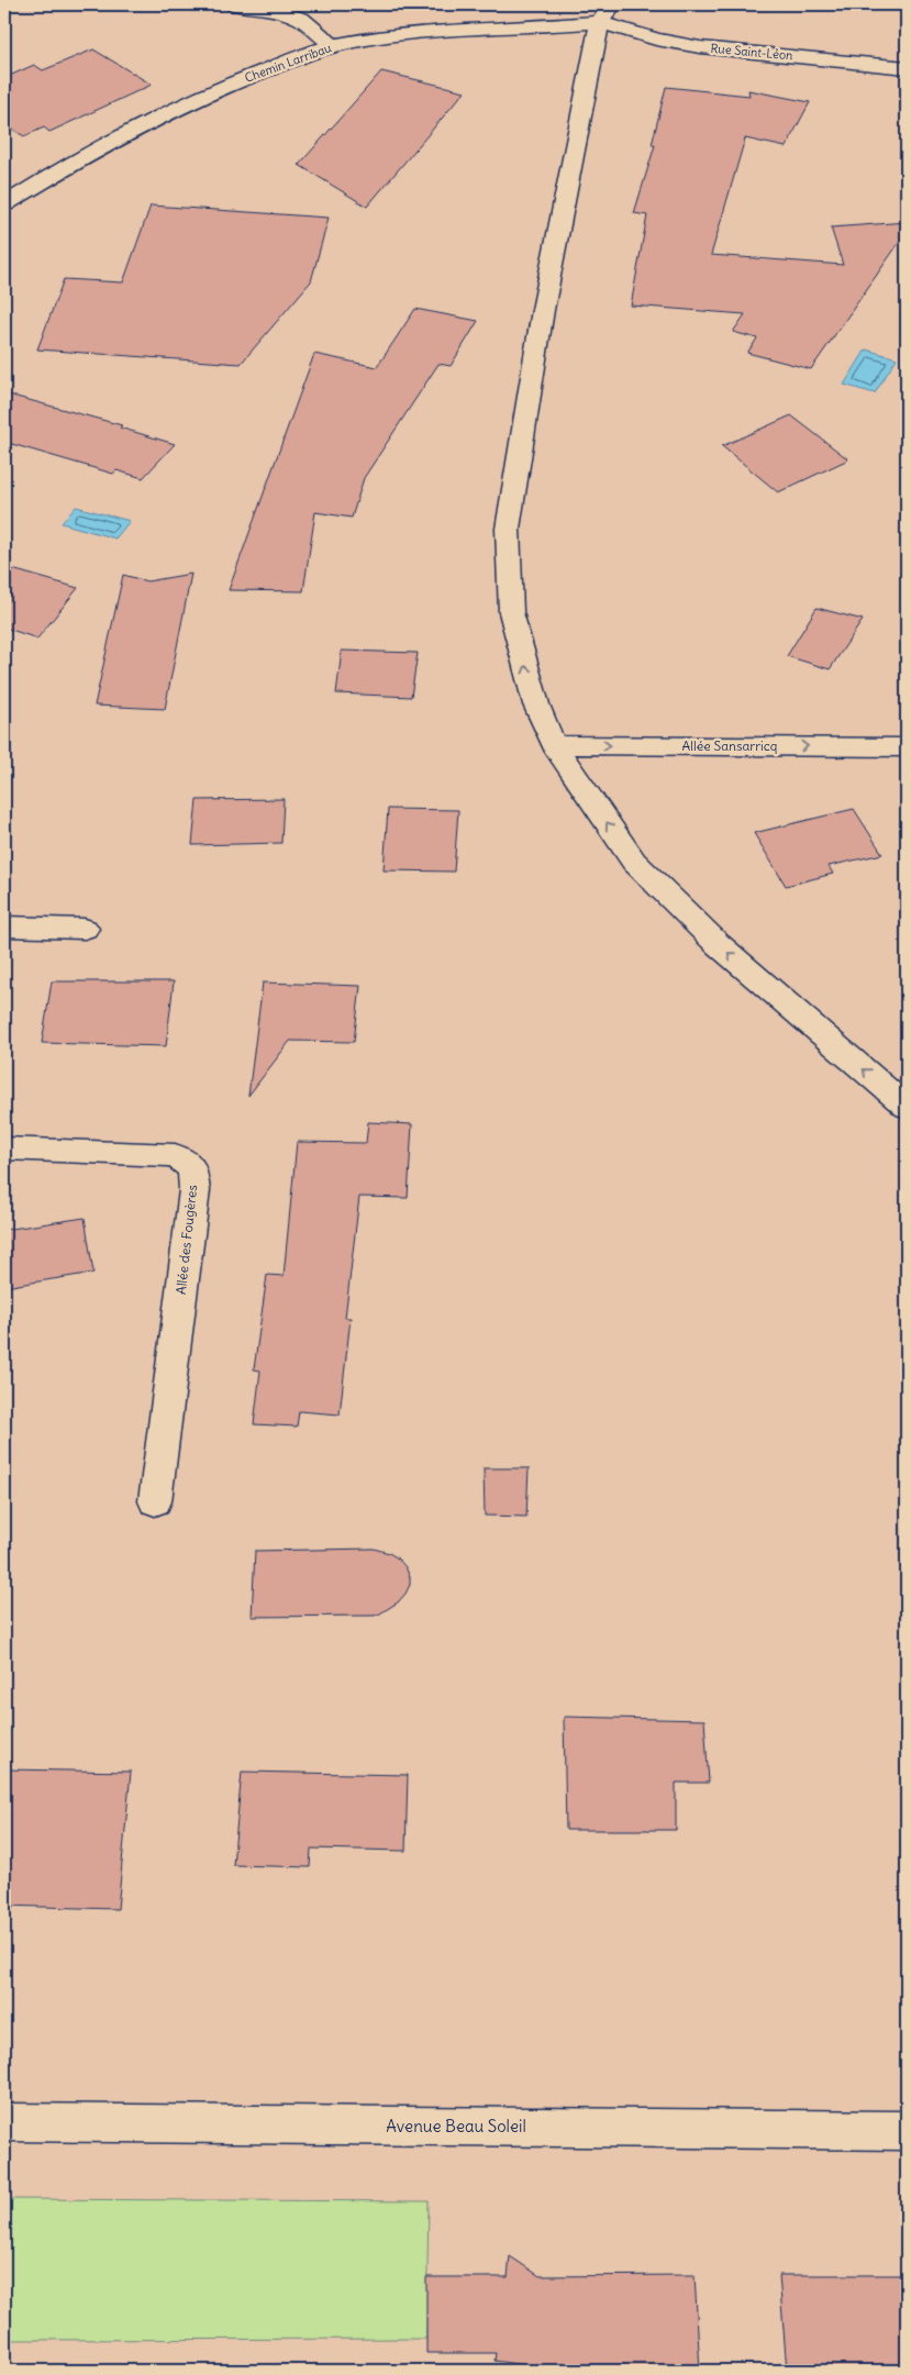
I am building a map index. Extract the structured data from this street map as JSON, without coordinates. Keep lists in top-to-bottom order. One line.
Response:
{"streets":{"street":["Rue Saint-Léon","Chemin Larribau","Allée Sansarricq","Allée des Fougères","Avenue Beau Soleil"]},"crossings":[["Rue Saint-Léon","Chemin Larribau"]],"one_way":["Allée Sansarricq"]}
